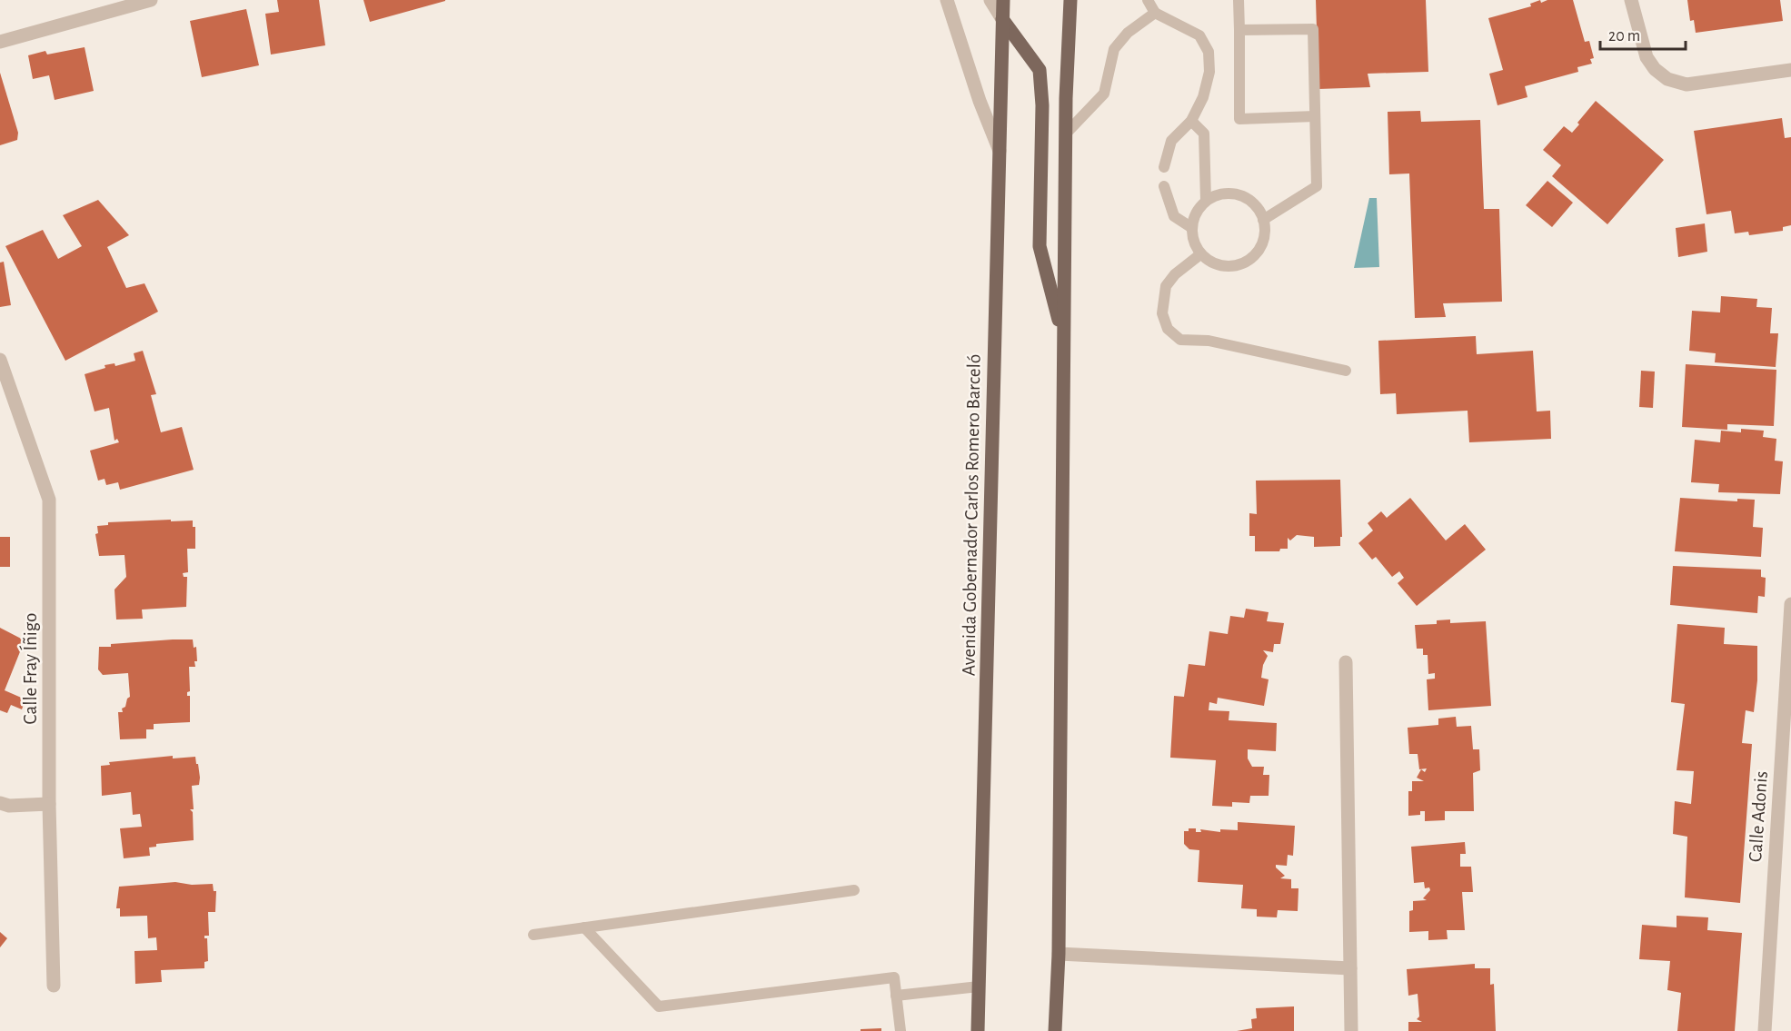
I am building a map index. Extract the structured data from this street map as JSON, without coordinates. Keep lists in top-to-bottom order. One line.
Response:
{"streets":{"main road":["Avenida Gobernador Carlos Romero Barceló"],"street":["Calle Fray Íñigo","Calle Adonis"]},"scale_bar":"20 m"}
